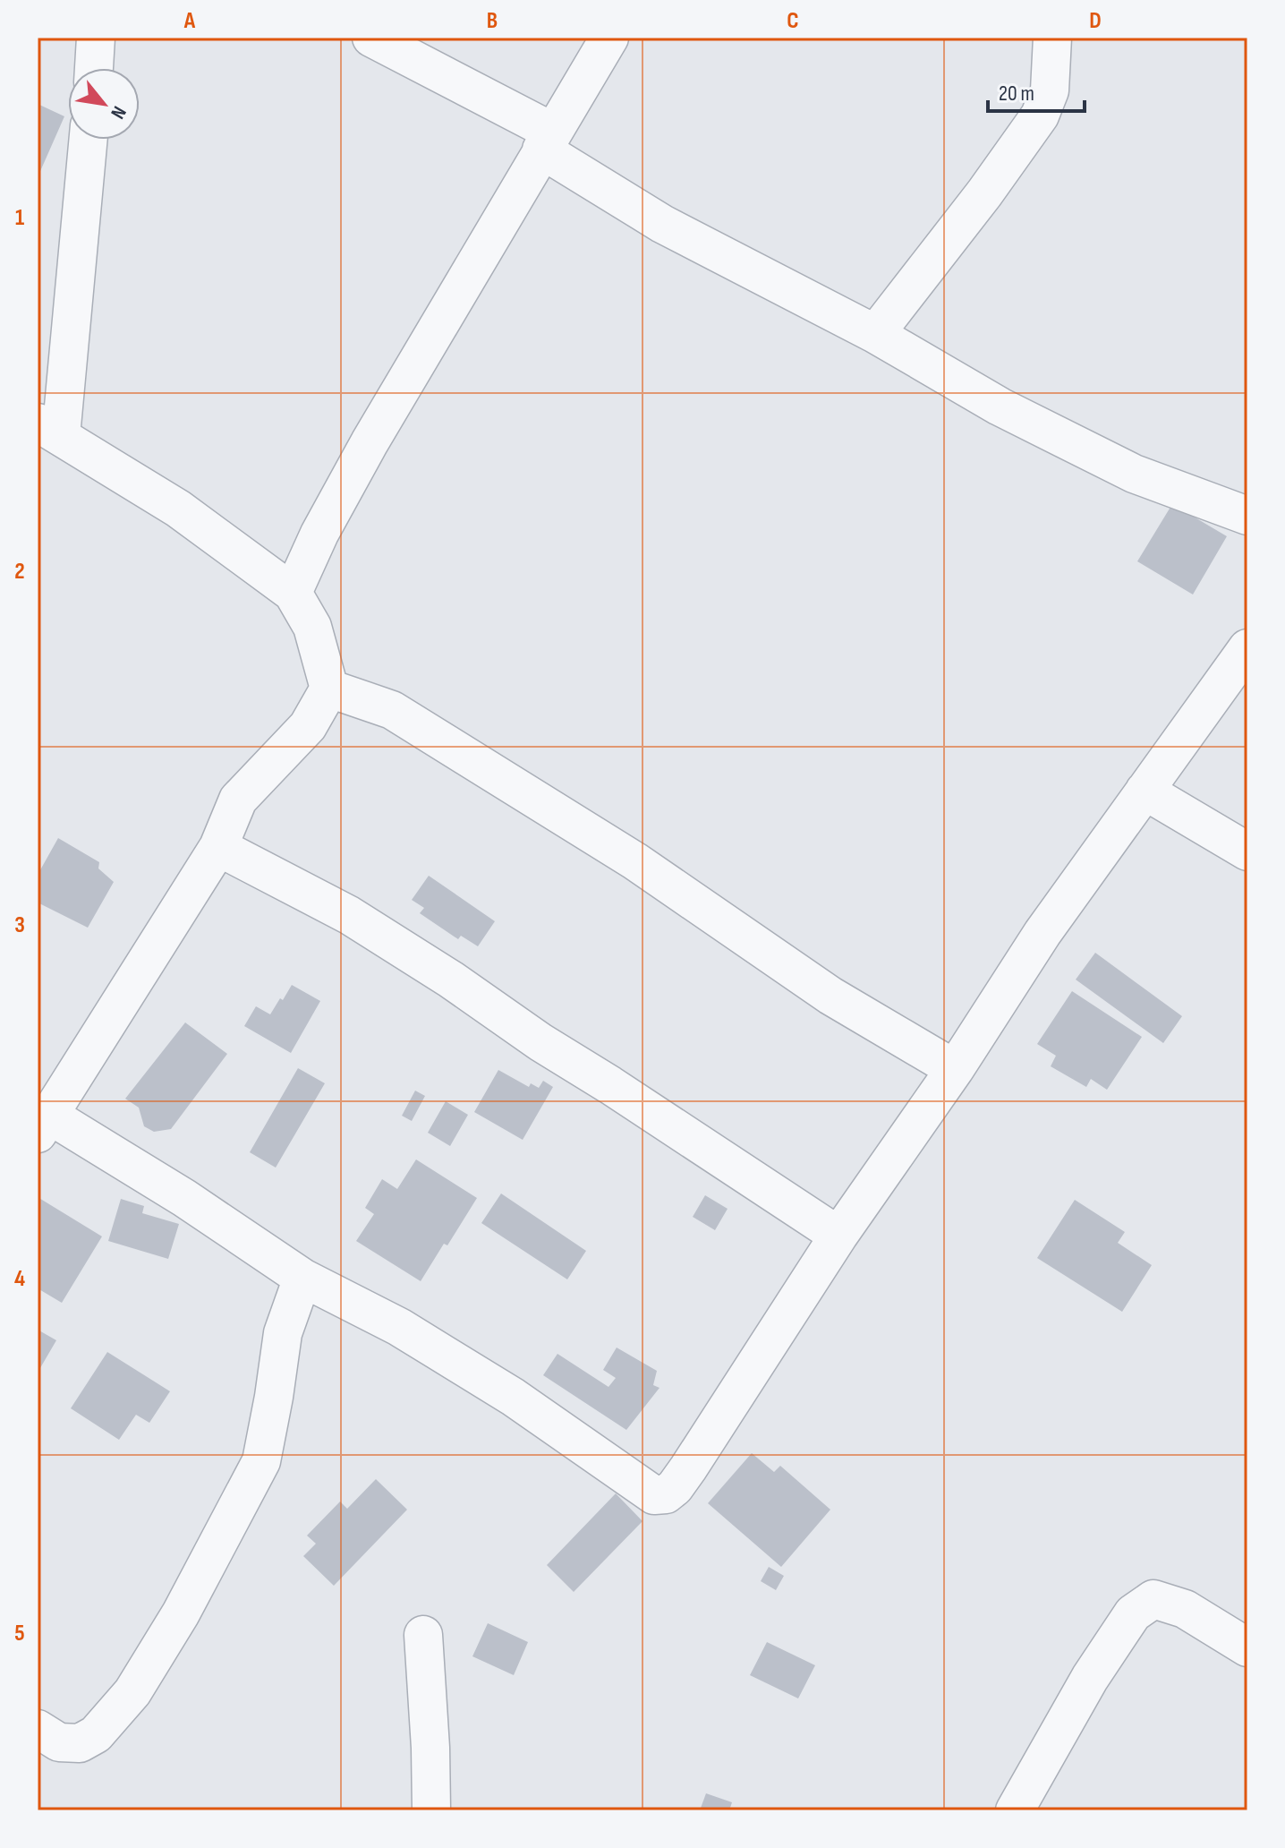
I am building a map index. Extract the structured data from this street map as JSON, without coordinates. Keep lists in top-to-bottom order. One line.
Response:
{"scale_bar":"20 m","north":"bottom right","grid":{"columns":["A","B","C","D"],"rows":["1","2","3","4","5"]}}
